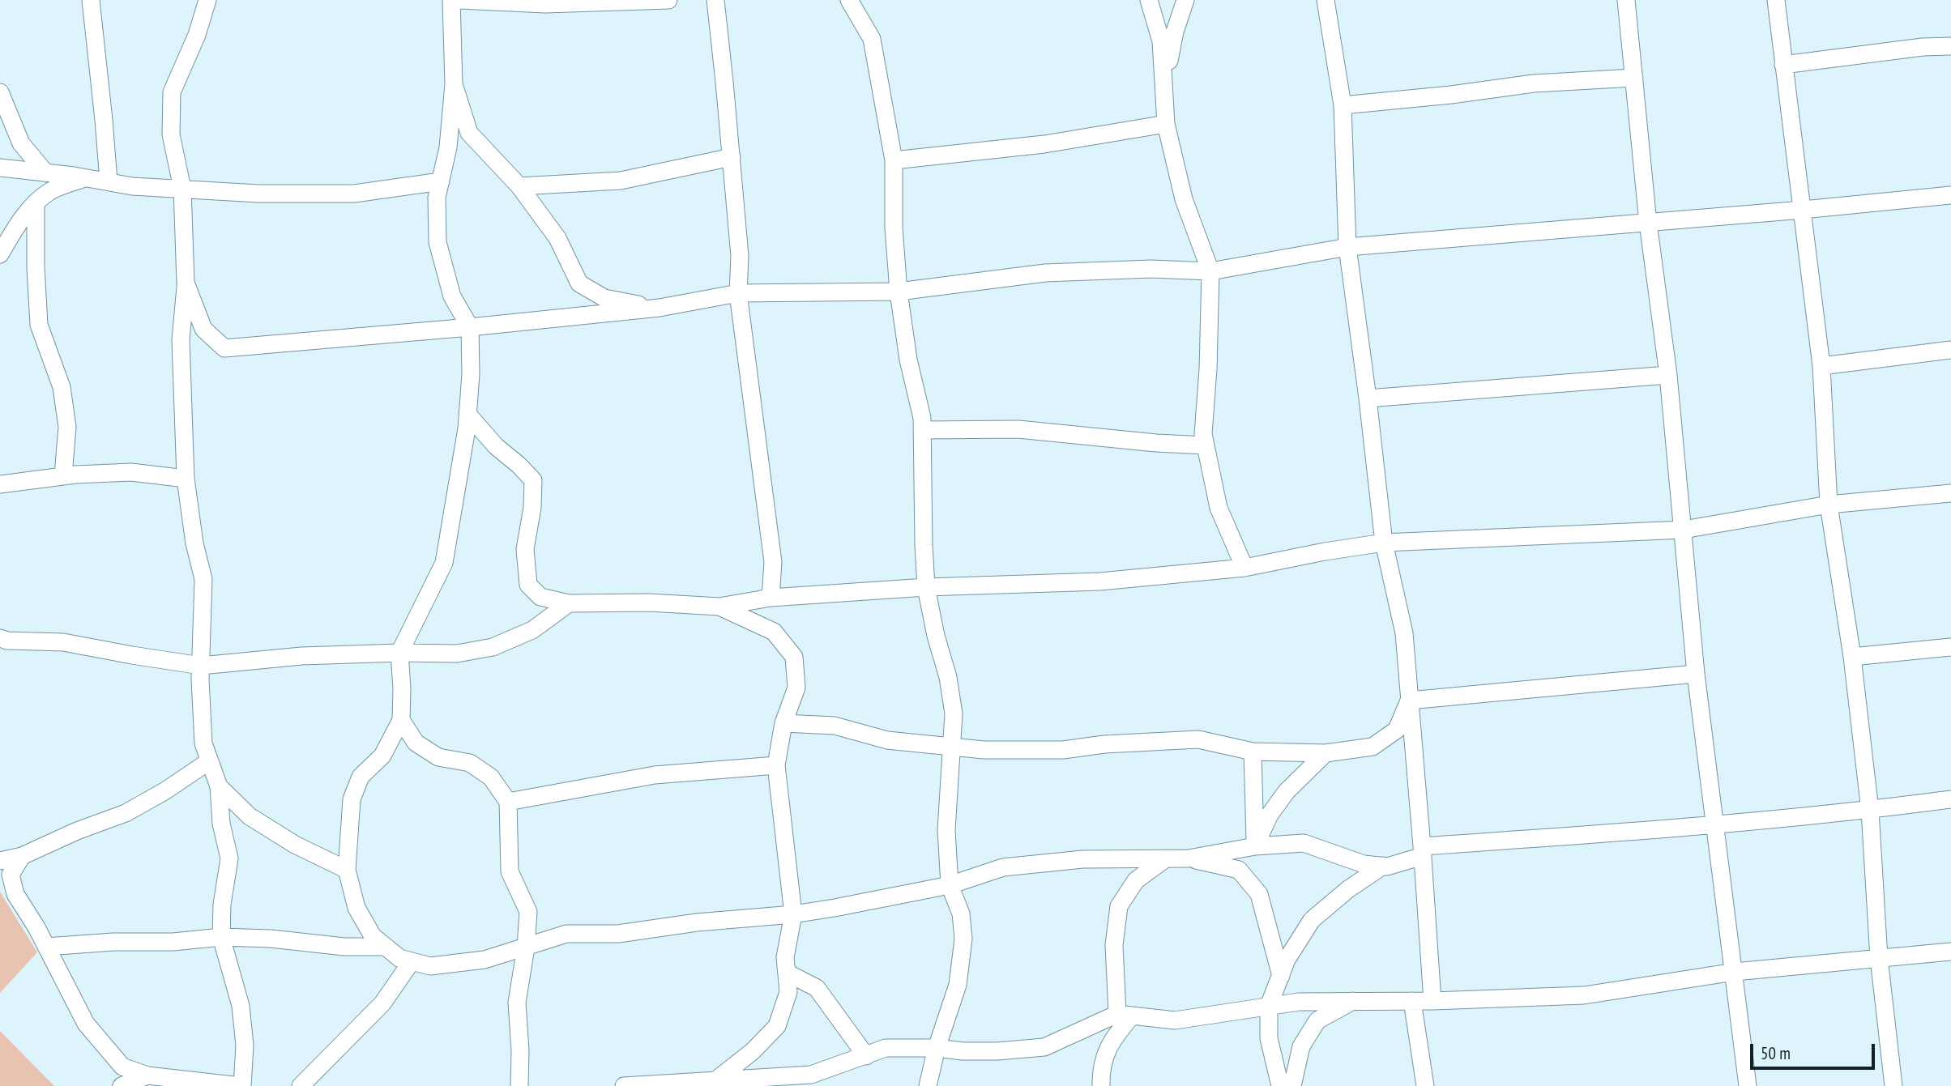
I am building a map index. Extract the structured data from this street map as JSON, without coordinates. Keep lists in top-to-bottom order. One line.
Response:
{"scale_bar":"50 m"}
